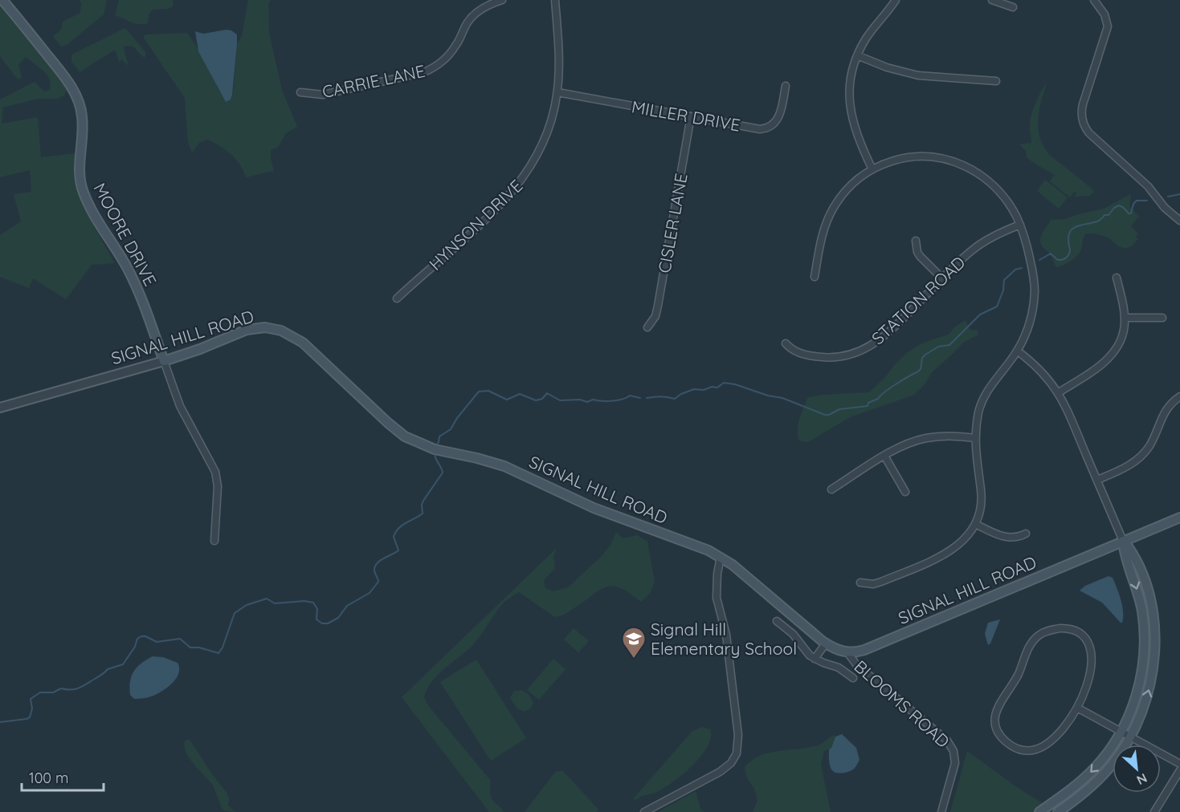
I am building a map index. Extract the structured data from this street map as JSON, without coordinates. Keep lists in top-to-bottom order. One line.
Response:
{"streets":{"main road":["MOORE DRIVE","SIGNAL HILL ROAD"],"street":["CARRIE LANE","MILLER DRIVE","CISLER LANE","HYNSON DRIVE","STATION ROAD","BLOOMS ROAD"]},"crossings":[["MILLER DRIVE","CISLER LANE"],["MILLER DRIVE","HYNSON DRIVE"],["MOORE DRIVE","SIGNAL HILL ROAD"],["SIGNAL HILL ROAD","BLOOMS ROAD"]],"places":{"school or university":["Signal Hill Elementary School"]},"scale_bar":"100 m","north":"bottom right"}
